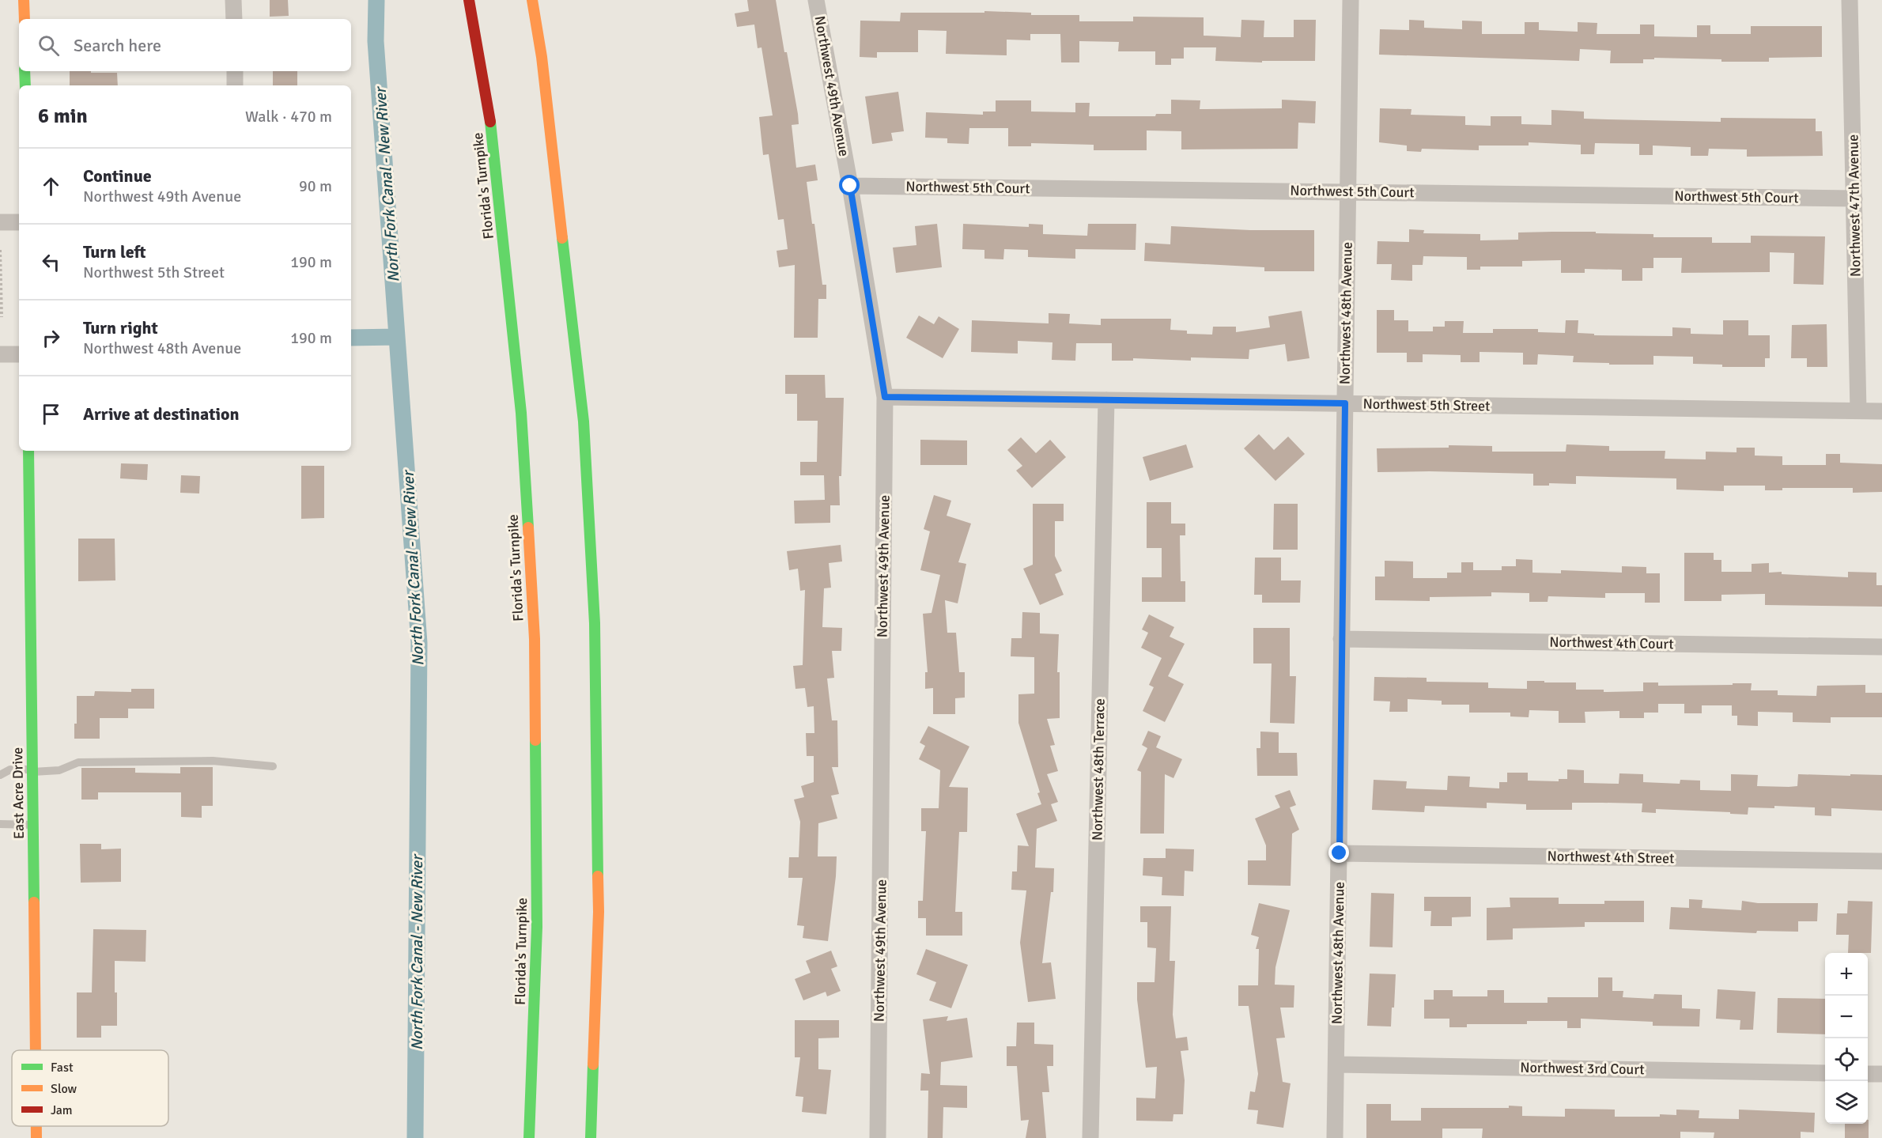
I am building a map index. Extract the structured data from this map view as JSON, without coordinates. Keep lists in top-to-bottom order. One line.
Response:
{"streets":{"main road":["Florida's Turnpike","East Acre Drive"],"street":["Northwest 49th Avenue","Northwest 5th Court","Northwest 47th Avenue","Northwest 48th Avenue","Northwest 5th Street","Northwest 4th Court","Northwest 48th Terrace","Northwest 4th Street","Northwest 3rd Court"]},"crossings":[["Northwest 49th Avenue","Northwest 5th Court"],["Northwest 49th Avenue","Northwest 5th Street"],["Northwest 5th Court","Northwest 47th Avenue"],["Northwest 5th Court","Northwest 48th Avenue"],["Northwest 47th Avenue","Northwest 5th Street"],["Northwest 48th Avenue","Northwest 5th Street"],["Northwest 48th Avenue","Northwest 4th Court"],["Northwest 48th Avenue","Northwest 4th Street"],["Northwest 48th Avenue","Northwest 3rd Court"],["Northwest 5th Street","Northwest 48th Terrace"]],"water":["North Fork Canal - New River"],"legend":["Fast","Slow","Jam"],"page":{"search":"Search here","heading":["6 min","Walk · 470 m"],"list":[["Continue","Northwest 49th Avenue","90 m"],["Turn left","Northwest 5th Street","190 m"],["Turn right","Northwest 48th Avenue","190 m"],"Arrive at destination"],"map_buttons":["+","−"]}}
